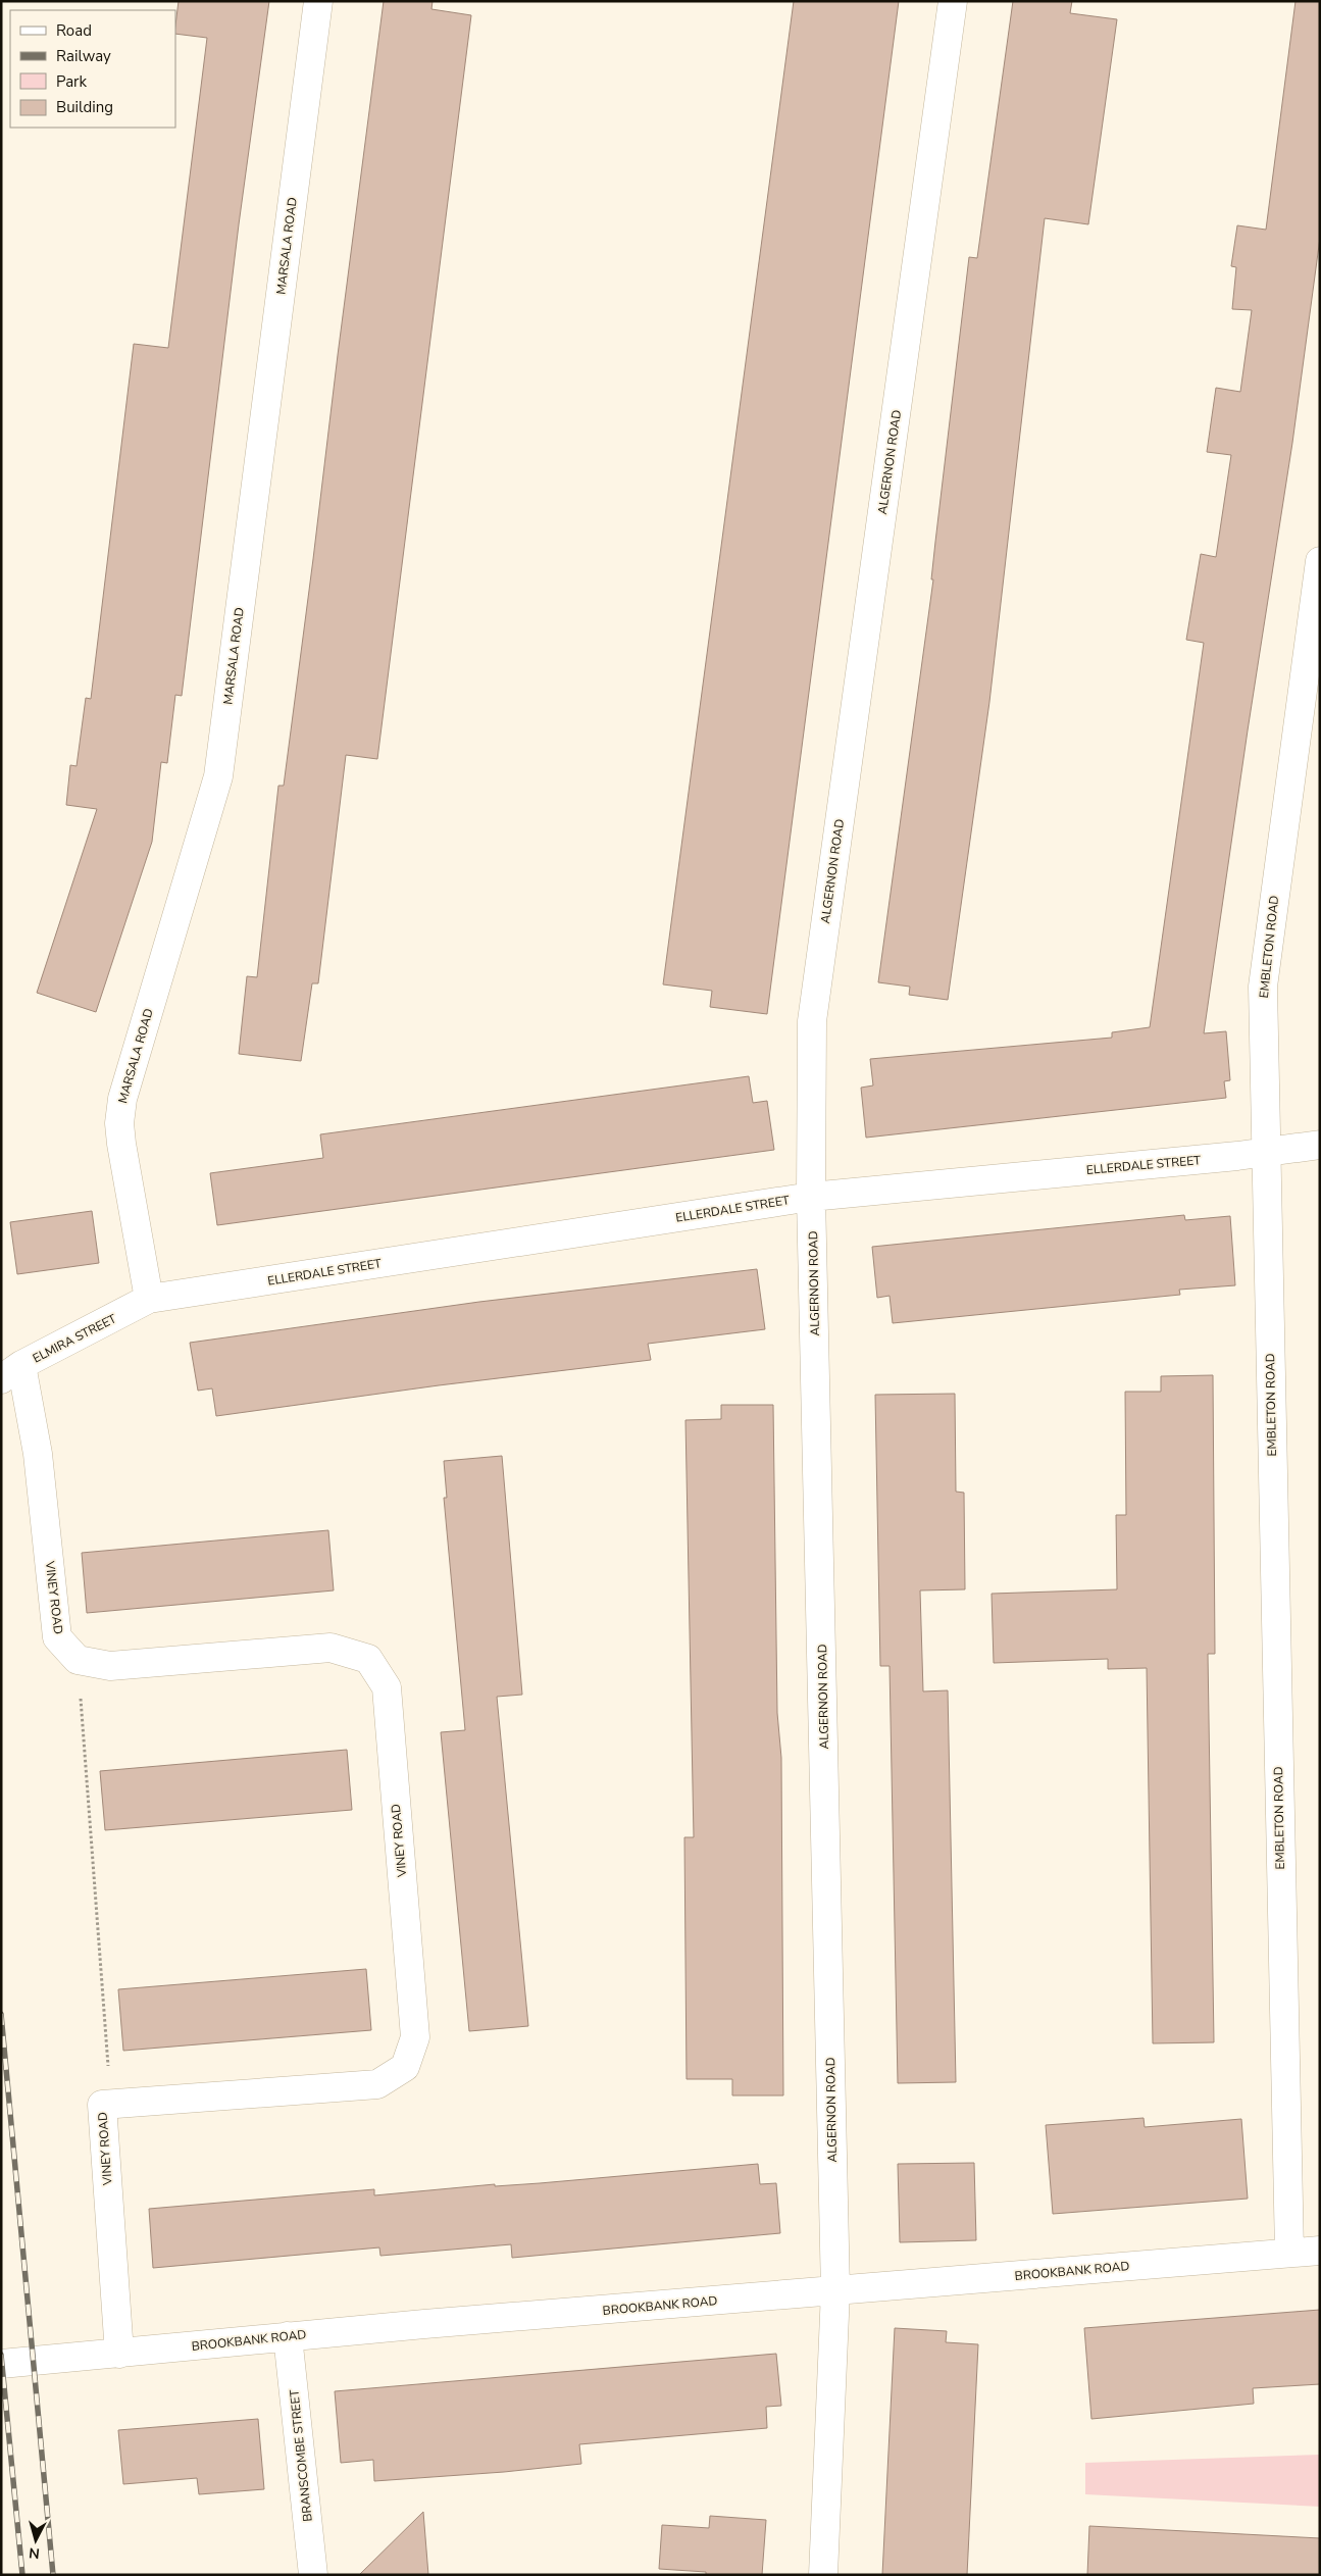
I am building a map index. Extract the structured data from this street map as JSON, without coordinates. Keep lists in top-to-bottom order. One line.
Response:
{"streets":{"street":["MARSALA ROAD","ALGERNON ROAD","EMBLETON ROAD","ELLERDALE STREET","ELMIRA STREET","VINEY ROAD","BROOKBANK ROAD","BRANSCOMBE STREET"]},"crossings":[["MARSALA ROAD","ELLERDALE STREET"],["MARSALA ROAD","ELMIRA STREET"],["ALGERNON ROAD","ELLERDALE STREET"],["ALGERNON ROAD","BROOKBANK ROAD"],["EMBLETON ROAD","ELLERDALE STREET"],["EMBLETON ROAD","BROOKBANK ROAD"],["ELLERDALE STREET","ELMIRA STREET"],["ELMIRA STREET","VINEY ROAD"],["VINEY ROAD","BROOKBANK ROAD"],["BROOKBANK ROAD","BRANSCOMBE STREET"]],"legend":["Road","Railway","Park","Building"],"north":"bottom"}
